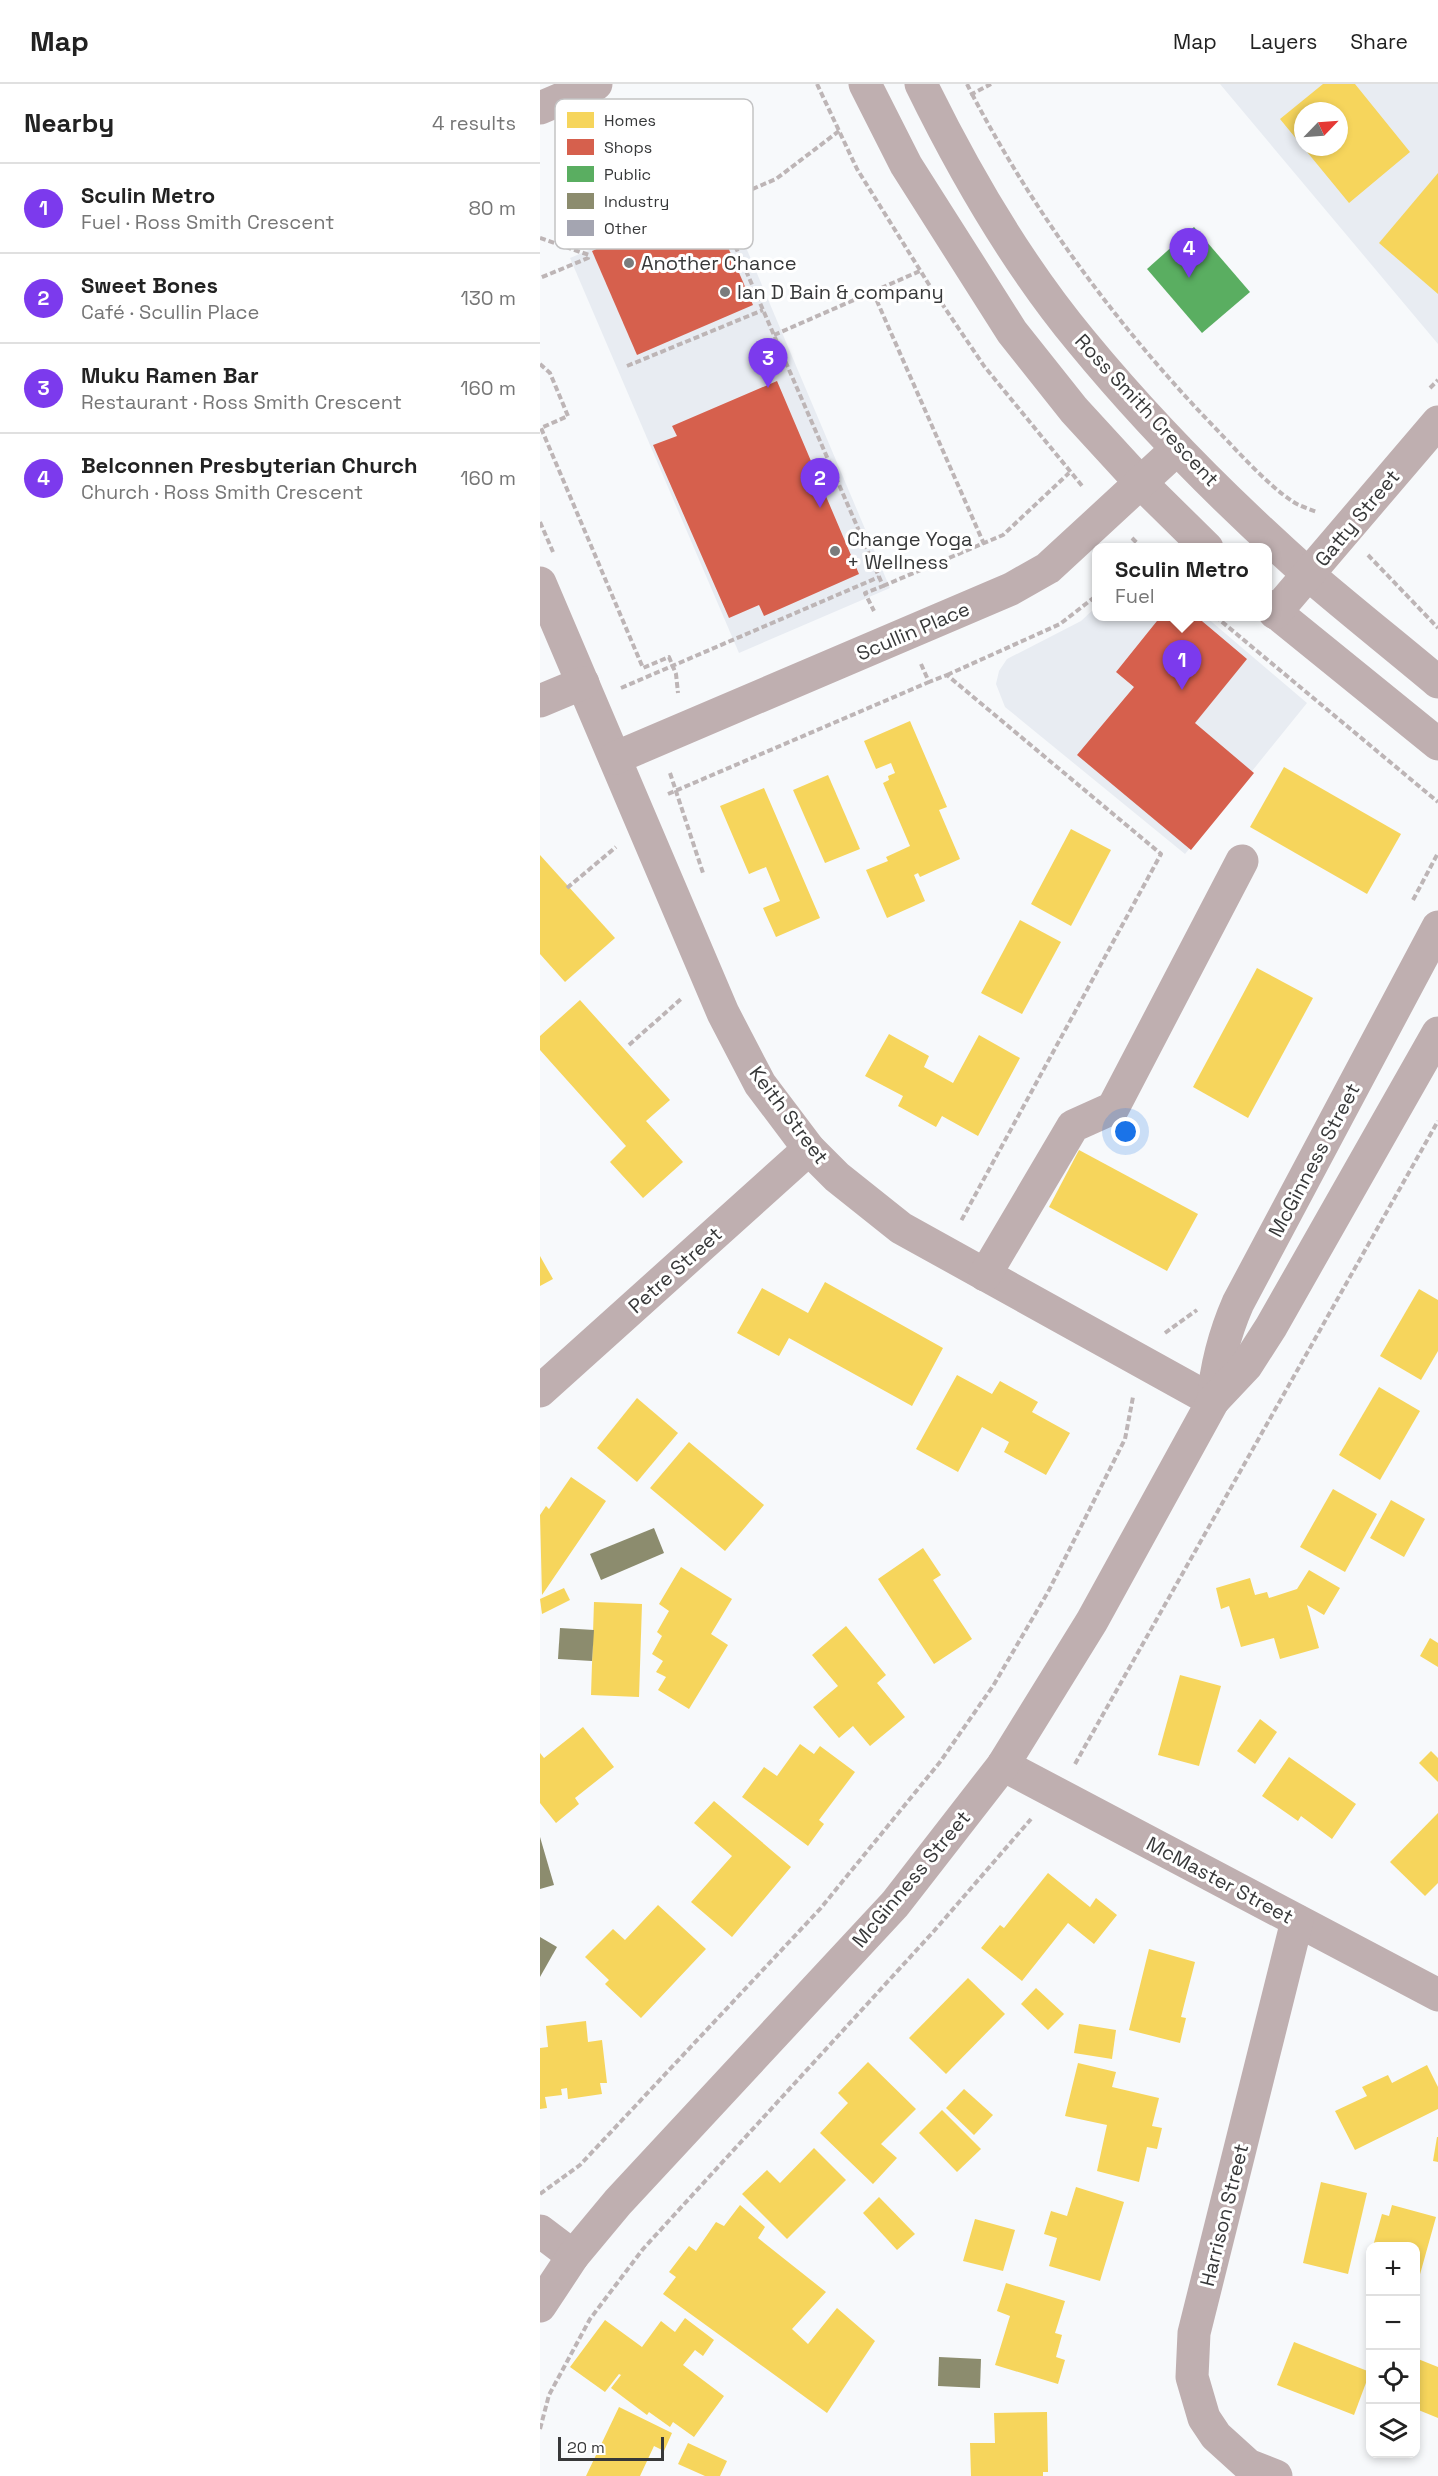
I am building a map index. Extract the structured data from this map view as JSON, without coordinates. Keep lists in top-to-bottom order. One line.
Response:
{"streets":{"street":["Ross Smith Crescent","Gatty Street","Scullin Place","Keith Street","McGinness Street","Petre Street","McMaster Street","Harrison Street"]},"crossings":[["Ross Smith Crescent","Gatty Street"],["Ross Smith Crescent","Scullin Place"],["Scullin Place","Keith Street"],["Keith Street","McGinness Street"],["Keith Street","Petre Street"],["McGinness Street","McMaster Street"],["McMaster Street","Harrison Street"]],"places":["Another Chance","Ian D Bain & company","Change Yoga + Wellness"],"legend":["Homes","Shops","Public","Industry","Other"],"scale_bar":"20 m","north":"top right","page":{"header":"Map","nav":["Map","Layers","Share"],"heading":["Nearby","4 results"],"list":[{"mark":"1","name":"Sculin Metro","note":"Fuel · Ross Smith Crescent","value":"80 m"},{"mark":"2","name":"Sweet Bones","note":"Café · Scullin Place","value":"130 m"},{"mark":"3","name":"Muku Ramen Bar","note":"Restaurant · Ross Smith Crescent","value":"160 m"},{"mark":"4","name":"Belconnen Presbyterian Church","note":"Church · Ross Smith Crescent","value":"160 m"}],"pins":["4","3","2","1"],"popup":["Sculin Metro","Fuel"],"map_buttons":["+","−"],"scale":"20 m"}}
